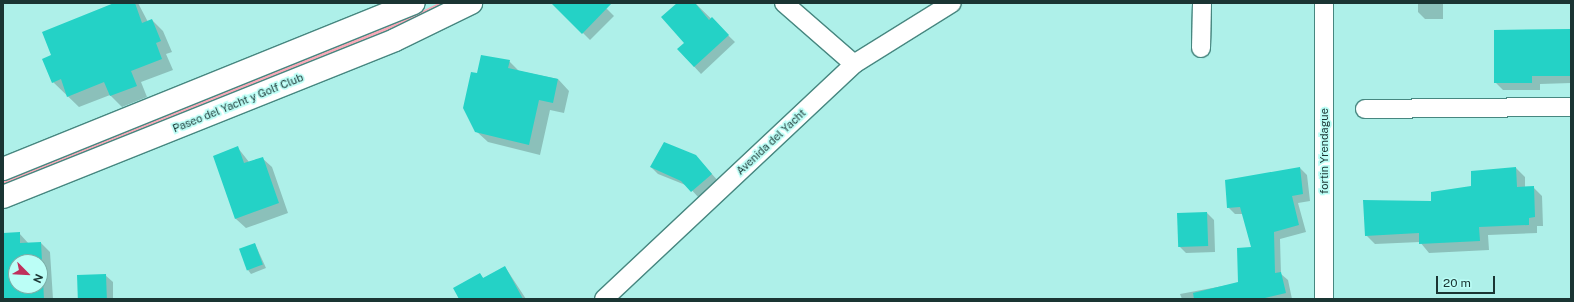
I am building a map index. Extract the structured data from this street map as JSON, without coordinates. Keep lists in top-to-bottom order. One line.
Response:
{"streets":{"main road":["Paseo del Yacht y Golf Club"],"street":["Avenida del Yacht","fortin Yrendague"]},"scale_bar":"20 m","north":"bottom right"}
